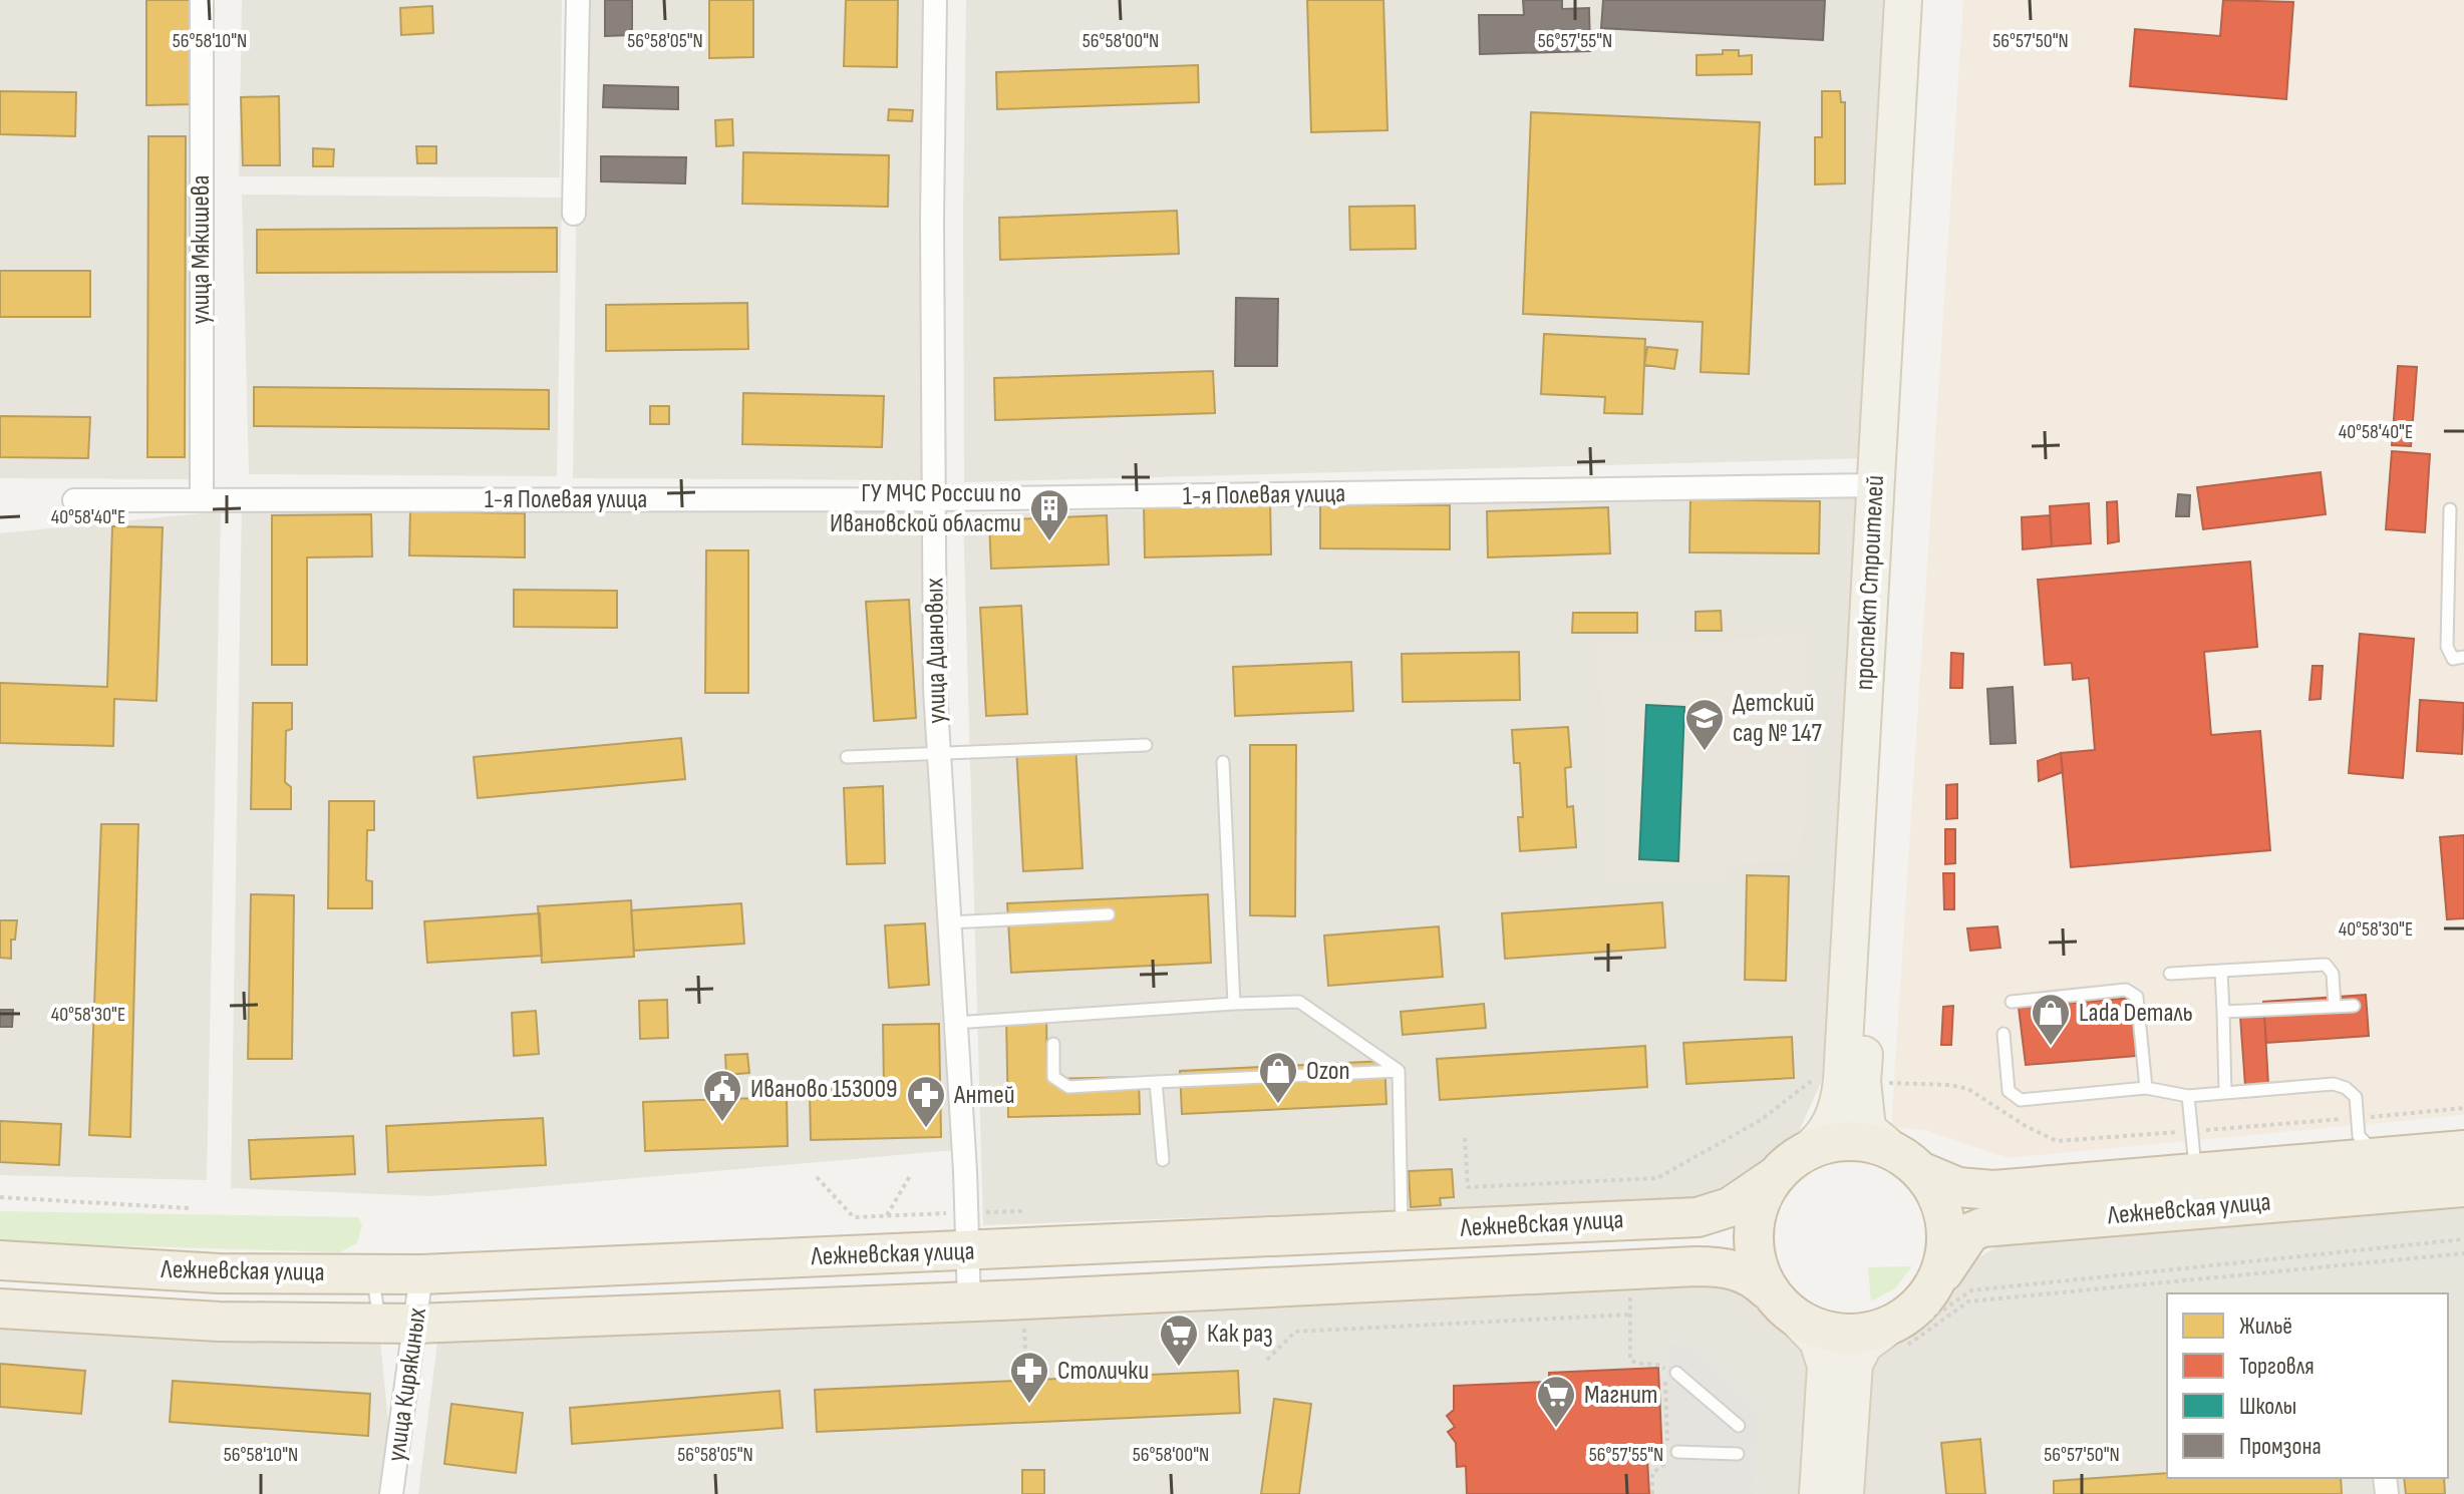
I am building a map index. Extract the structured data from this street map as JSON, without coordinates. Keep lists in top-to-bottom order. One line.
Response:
{"streets":{"highway":["Лежневская улица"],"main road":["проспект Строителей"],"street":["улица Мякишева","1-я Полевая улица","улица Диановых","улица Кирякиных"]},"crossings":[["улица Мякишева","1-я Полевая улица"],["1-я Полевая улица","проспект Строителей"],["1-я Полевая улица","улица Диановых"],["проспект Строителей","Лежневская улица"],["улица Диановых","Лежневская улица"],["Лежневская улица","улица Кирякиных"]],"places":{"building":["ГУ МЧС России по Ивановской области"],"school or university":["Детский сад № 147"],"shop":["Lada Dеталь","Ozon"],"public building":["Иваново 153009"],"pharmacy":["Антей","Столички"],"supermarket":["Как раз","Магнит"]},"legend":["Жильё","Торговля","Школы","Промзона"],"coordinates":["56°58'10\"N","56°58'05\"N","56°58'00\"N","56°57'55\"N","56°57'50\"N","40°58'40\"E","40°58'30\"E"]}
